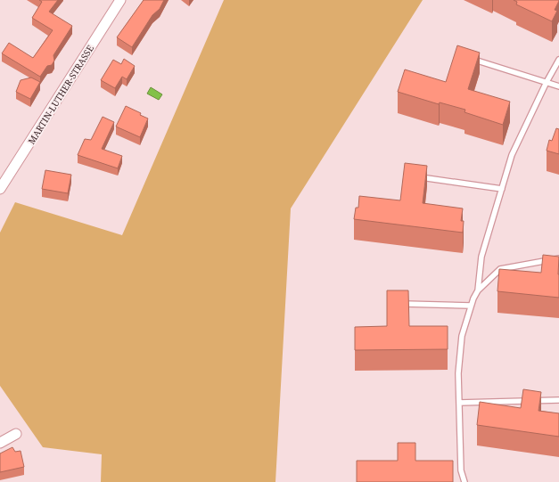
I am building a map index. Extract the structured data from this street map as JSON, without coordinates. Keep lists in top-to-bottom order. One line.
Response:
{"streets":{"street":["MARTIN-LUTHER-STRASSE"]}}
